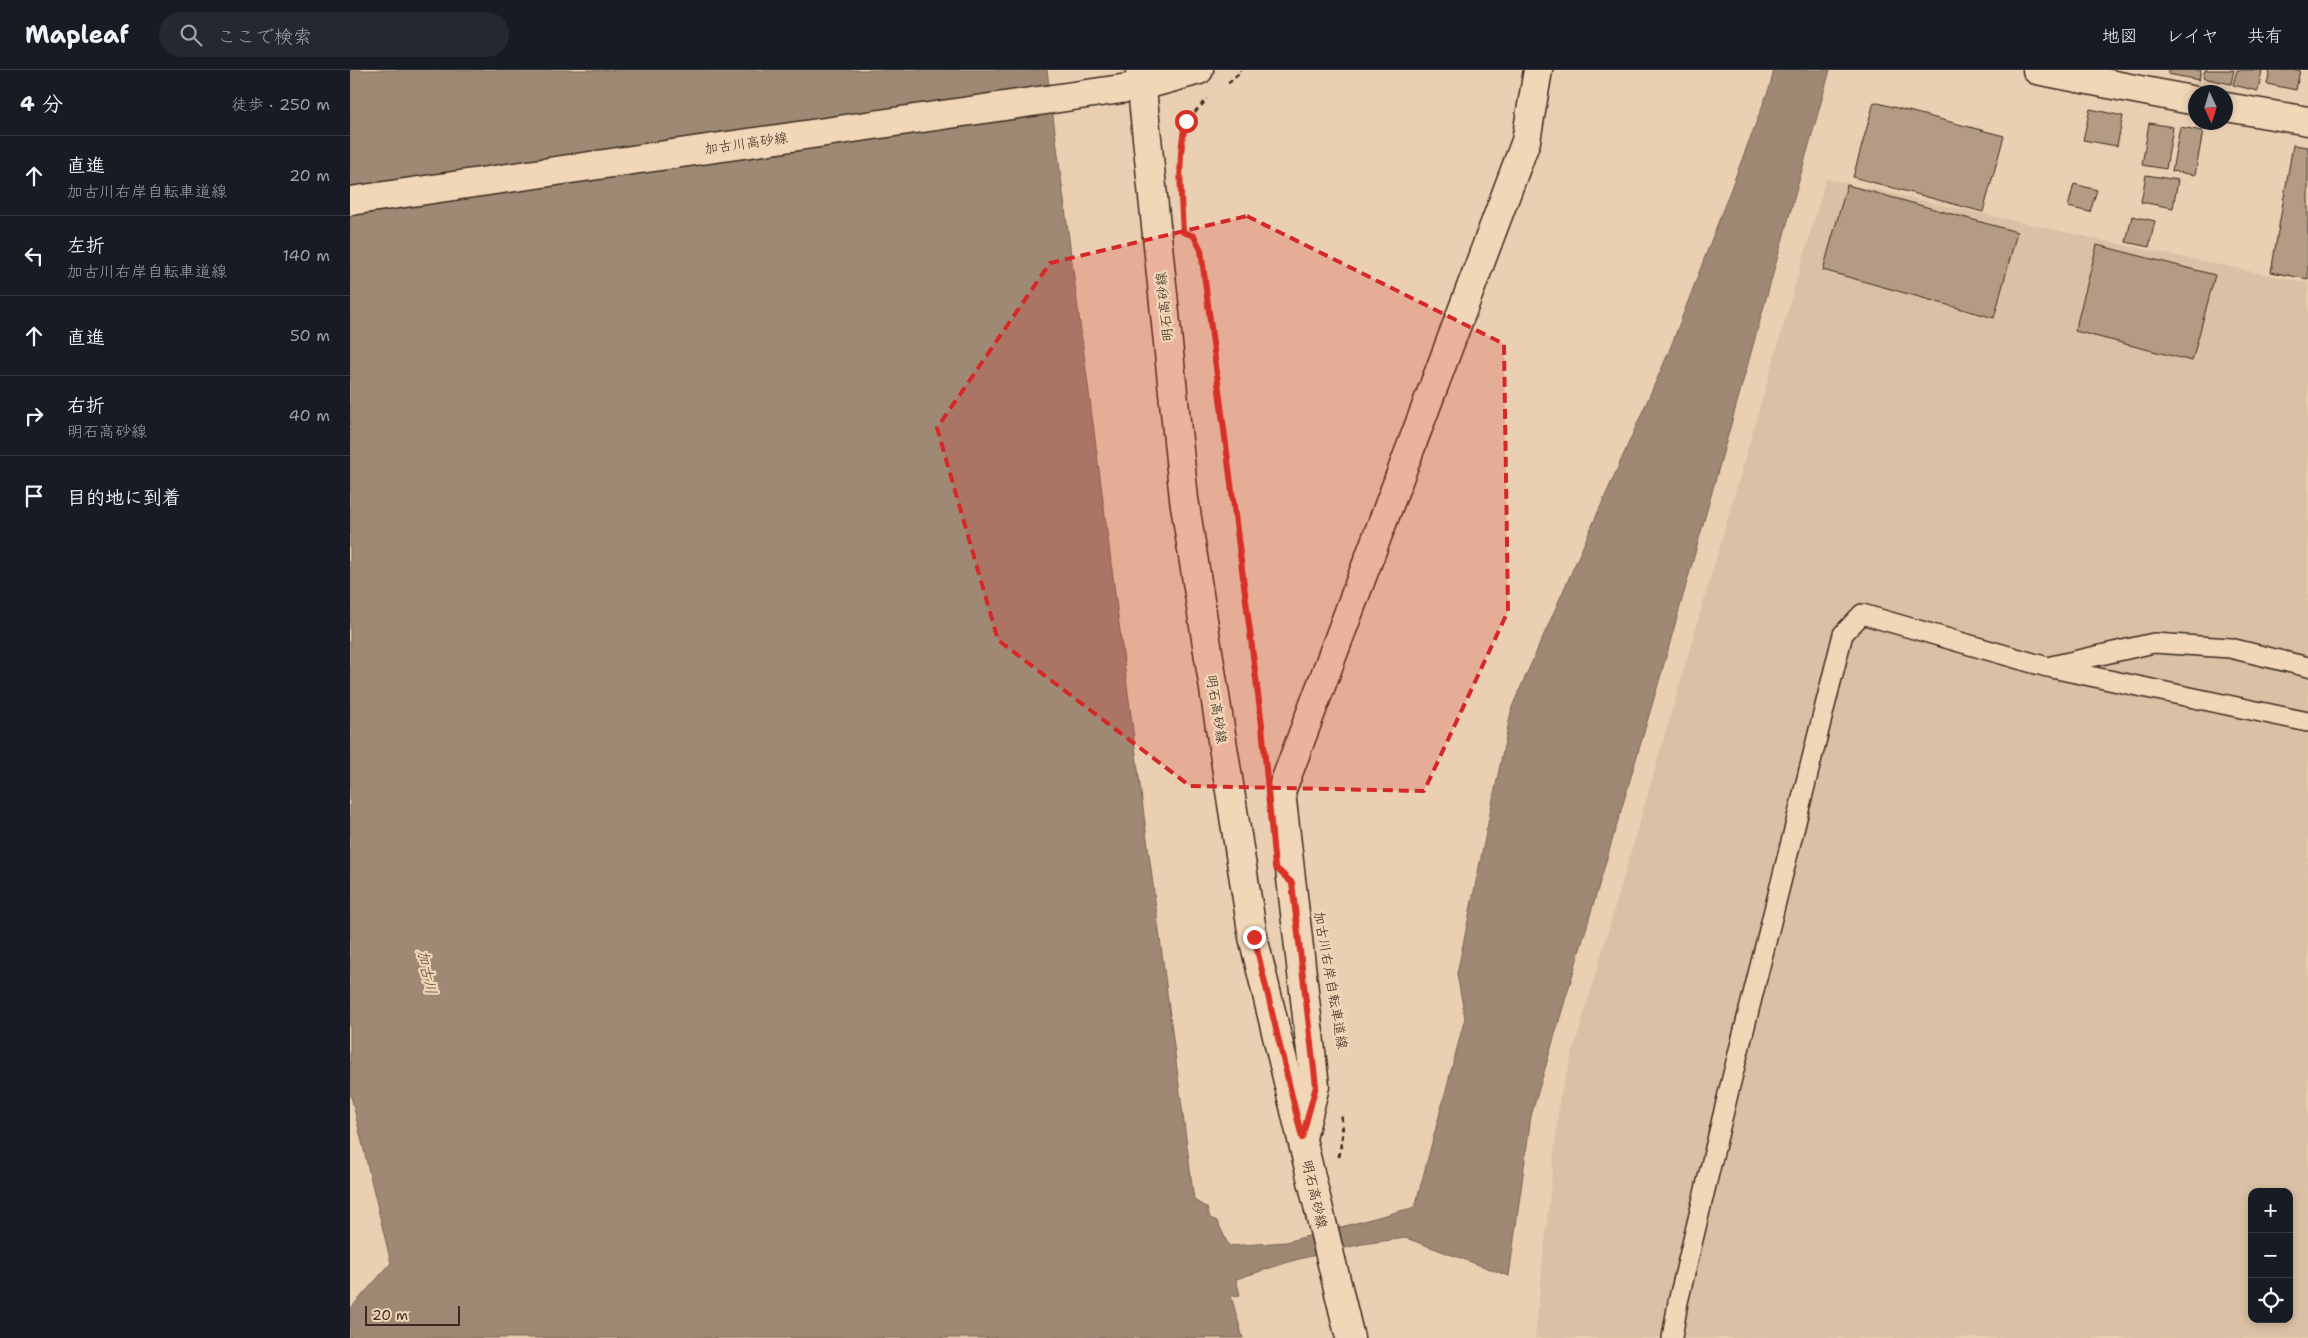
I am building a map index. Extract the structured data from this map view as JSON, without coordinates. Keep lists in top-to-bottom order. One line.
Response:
{"streets":{"main road":["加古川高砂線","明石高砂線"]},"crossings":[["加古川高砂線","明石高砂線"]],"water":["加古川"],"scale_bar":"20 m","north":"bottom","page":{"header":"Mapleaf","search":"ここで検索","nav":["地図","レイヤ","共有"],"heading":["4 分","徒歩 · 250 m"],"list":[["直進","加古川右岸自転車道線","20 m"],["左折","加古川右岸自転車道線","140 m"],["直進","50 m"],["右折","明石高砂線","40 m"],"目的地に到着"],"map_buttons":["+","−"],"scale":"20 m"}}
